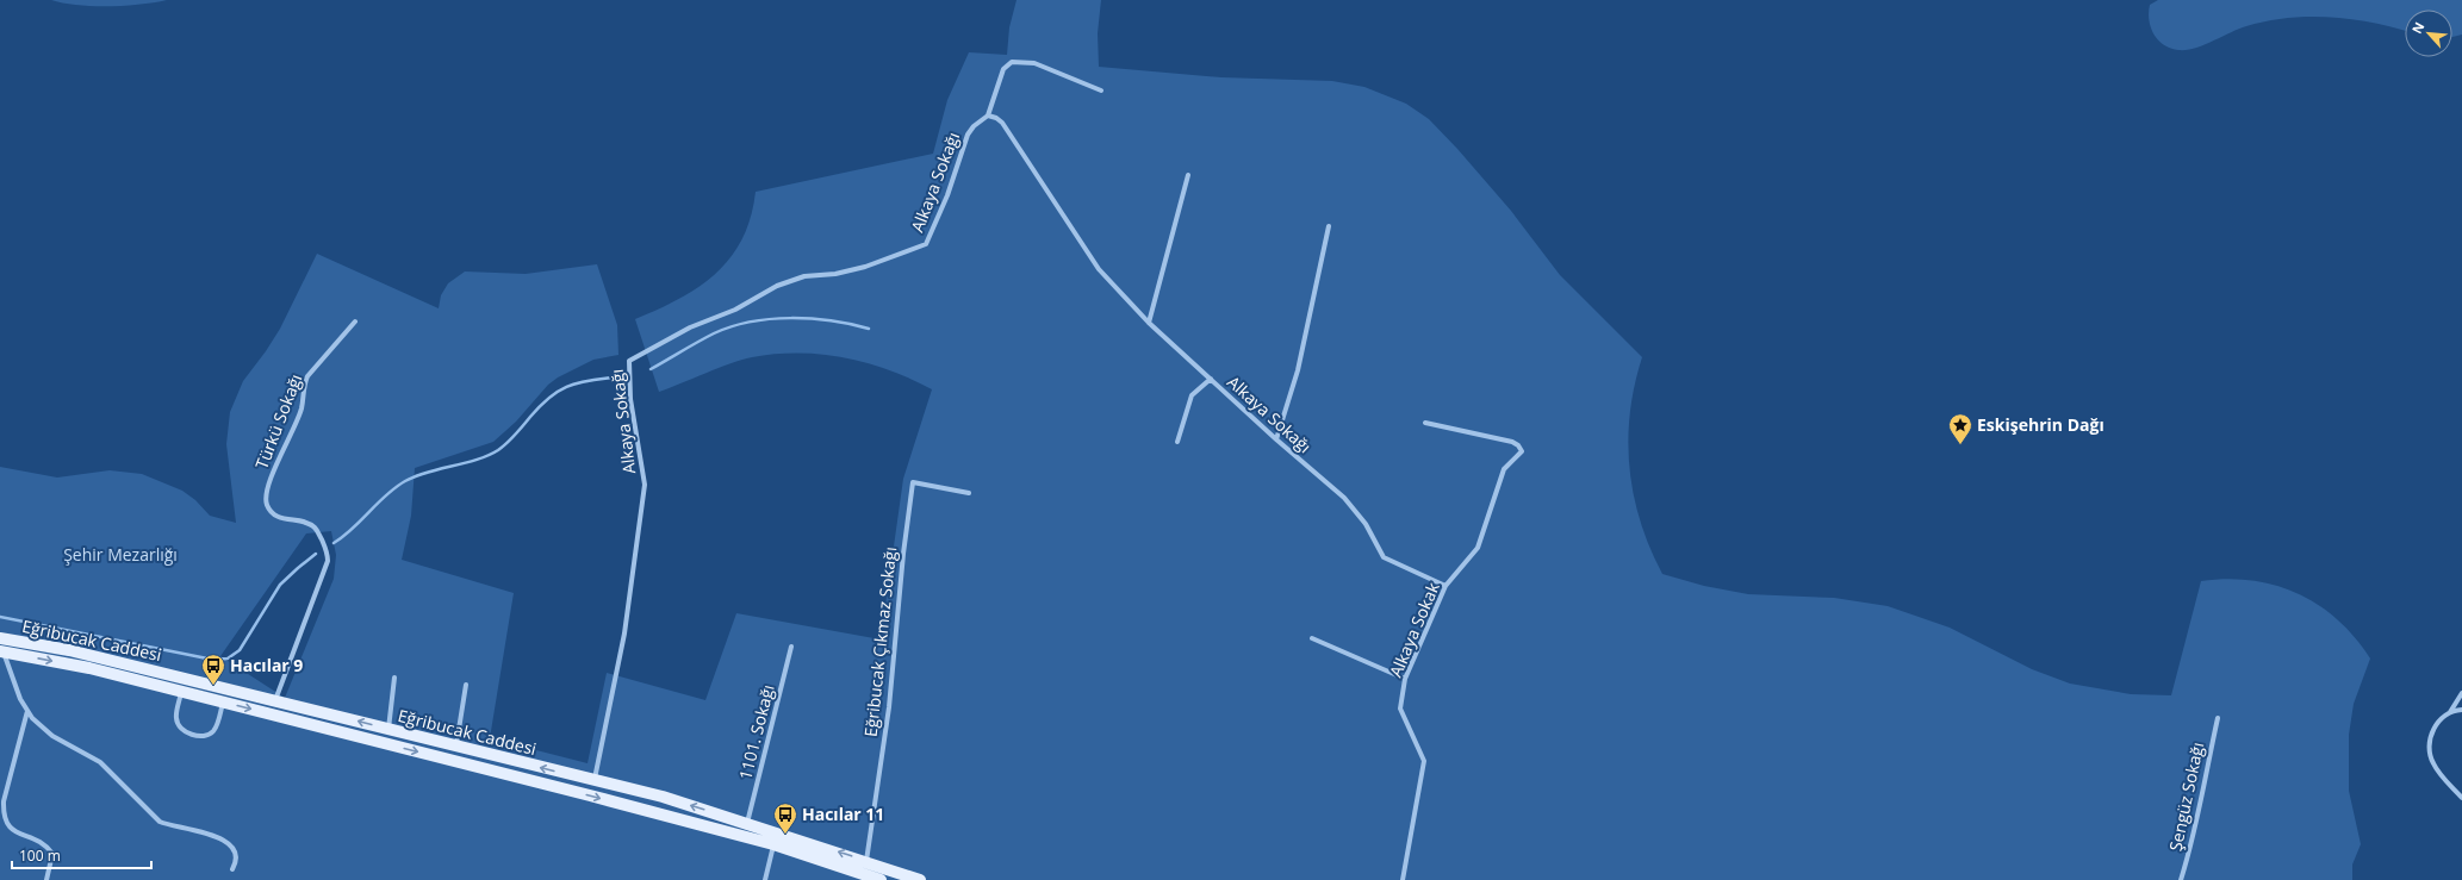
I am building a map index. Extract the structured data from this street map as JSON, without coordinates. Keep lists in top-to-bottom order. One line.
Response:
{"streets":{"main road":["Eğribucak Caddesi"],"street":["Alkaya Sokağı","Türkü Sokağı","Alkaya Sokak","Eğribucak Çıkmaz Sokağı","1101. Sokağı","Şengüz Sokağı"]},"crossings":[["Alkaya Sokağı","Alkaya Sokak"],["Alkaya Sokağı","Eğribucak Caddesi"],["Türkü Sokağı","Eğribucak Caddesi"],["Eğribucak Caddesi","Eğribucak Çıkmaz Sokağı"],["Eğribucak Caddesi","1101. Sokağı"]],"parks":["Şehir Mezarlığı"],"places":{"place":["Eskişehrin Dağı"],"bus stop":["Hacılar 9","Hacılar 11"]},"scale_bar":"100 m","north":"top left"}
